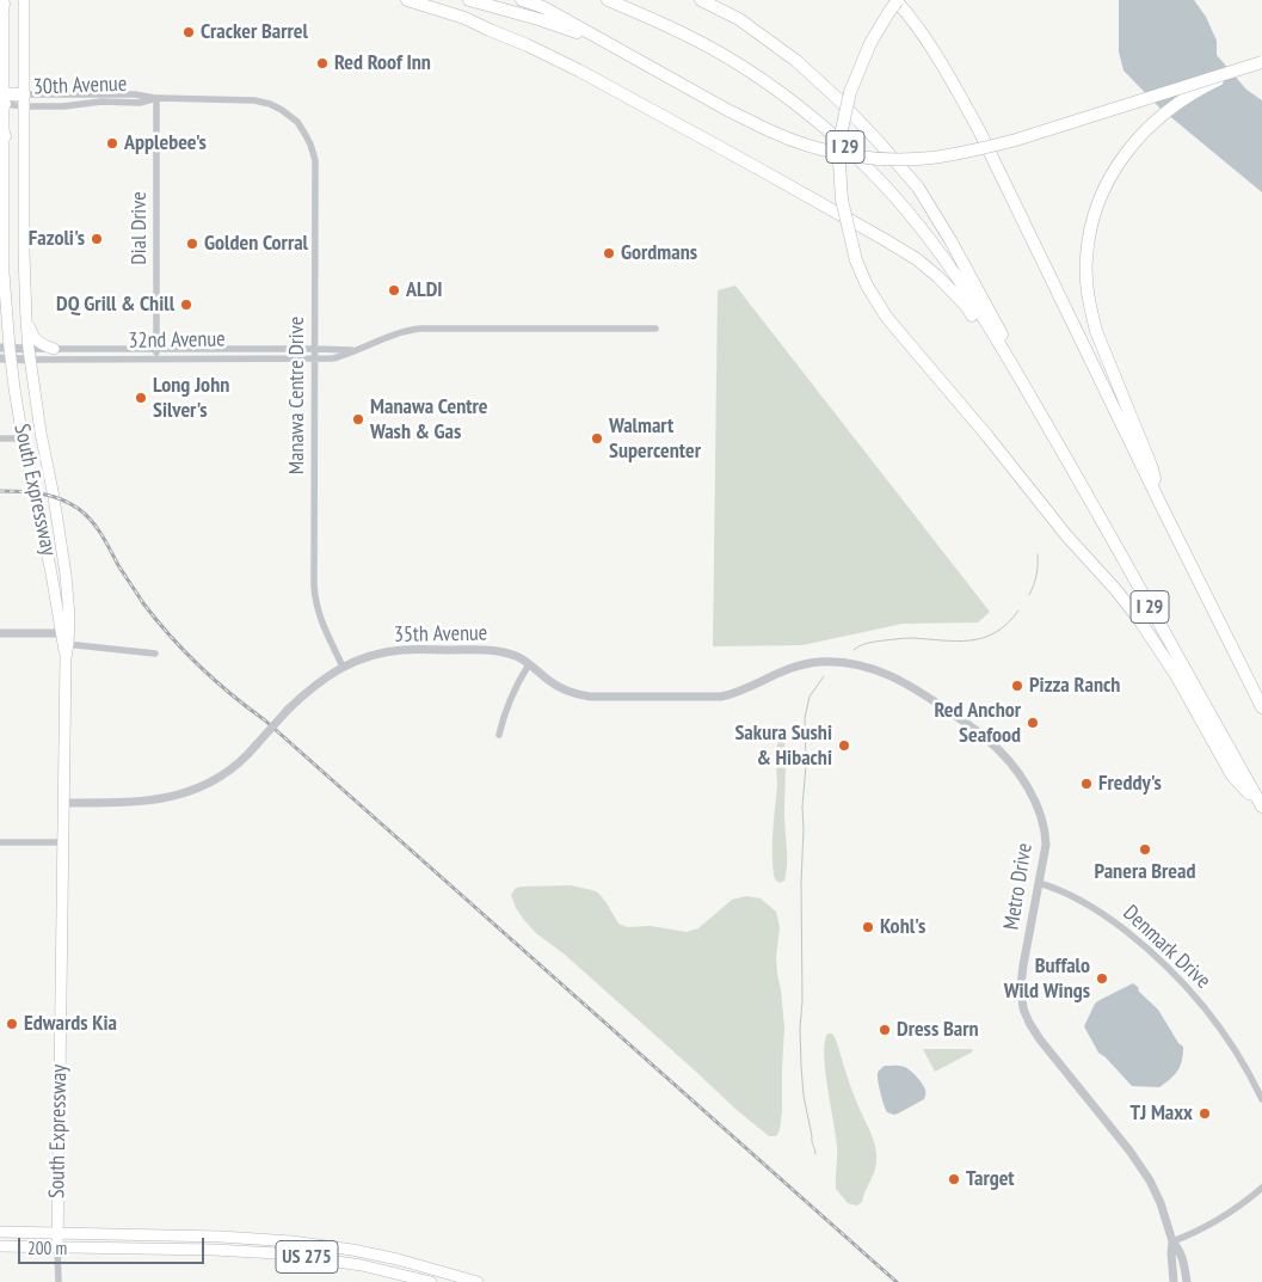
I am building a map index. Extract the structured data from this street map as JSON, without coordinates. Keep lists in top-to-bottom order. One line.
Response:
{"streets":{"highway":["I 29"],"main road":["South Expressway","US 275"],"street":["30th Avenue","Dial Drive","32nd Avenue","Manawa Centre Drive","35th Avenue","Metro Drive","Denmark Drive"]},"crossings":[["30th Avenue","Dial Drive"],["30th Avenue","Manawa Centre Drive"],["30th Avenue","South Expressway"],["Dial Drive","32nd Avenue"],["32nd Avenue","Manawa Centre Drive"],["32nd Avenue","South Expressway"],["Manawa Centre Drive","35th Avenue"],["South Expressway","35th Avenue"],["South Expressway","US 275"],["35th Avenue","Metro Drive"],["Metro Drive","Denmark Drive"]],"places":["Cracker Barrel","Red Roof Inn","Applebee's","Fazoli's","Golden Corral","Gordmans","ALDI","DQ Grill & Chill","Long John Silver's","Manawa Centre Wash & Gas","Walmart Supercenter","Pizza Ranch","Red Anchor Seafood","Sakura Sushi & Hibachi","Freddy's","Panera Bread","Kohl's","Buffalo Wild Wings","Edwards Kia","Dress Barn","TJ Maxx","Target"],"scale_bar":"200 m"}
